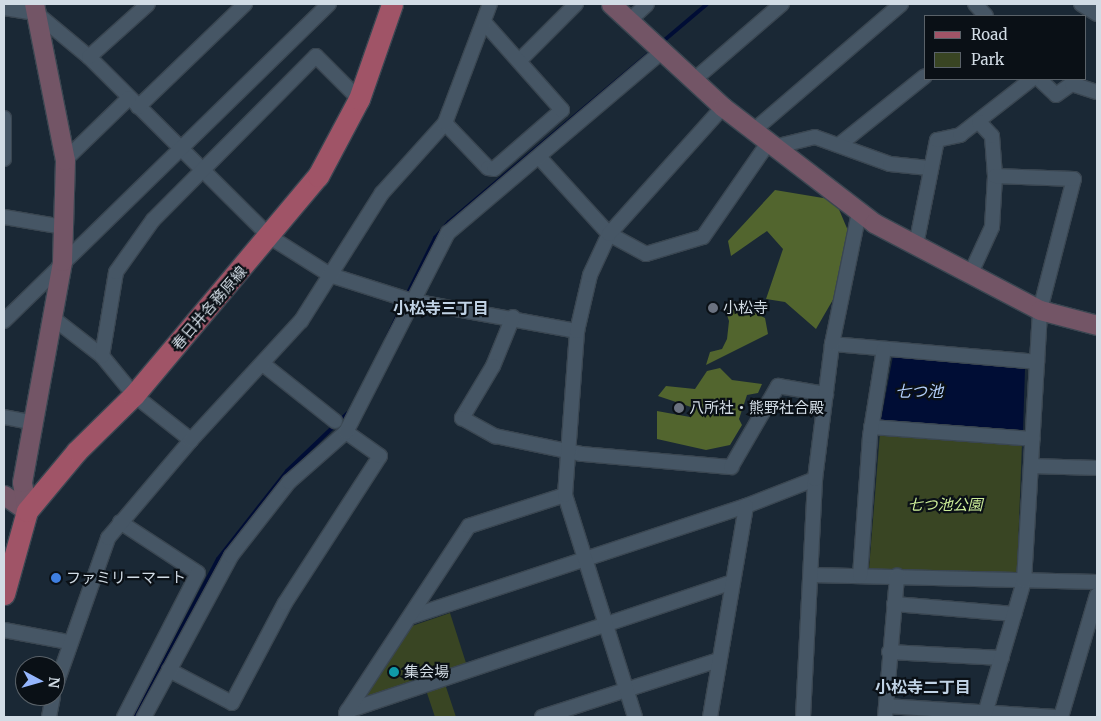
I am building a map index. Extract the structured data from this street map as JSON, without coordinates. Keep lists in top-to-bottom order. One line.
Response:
{"streets":{"main road":["春日井各務原線"]},"districts":["小松寺三丁目","小松寺二丁目"],"water":["七つ池"],"parks":["七つ池公園"],"places":["小松寺","八所社・熊野社合殿","ファミリーマート","集会場"],"legend":["Road","Park"],"north":"right"}
